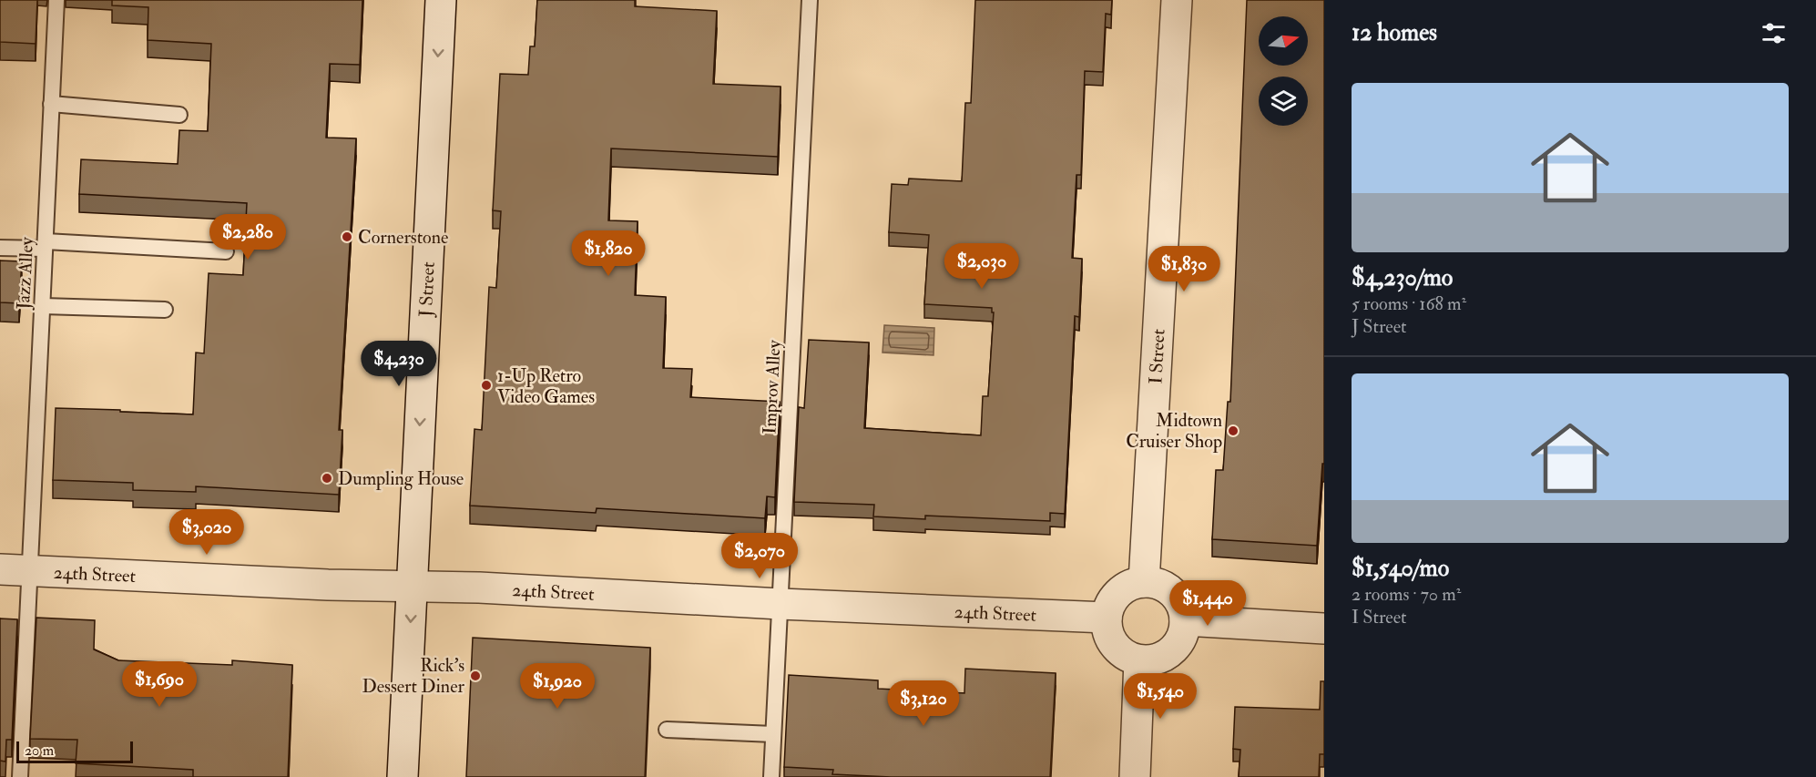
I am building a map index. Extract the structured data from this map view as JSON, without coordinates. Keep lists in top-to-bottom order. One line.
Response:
{"streets":{"street":["J Street","I Street","24th Street"],"lane":["Jazz Alley","Improv Alley"]},"crossings":[["Jazz Alley","24th Street"],["J Street","24th Street"],["I Street","24th Street"],["Improv Alley","24th Street"]],"one_way":["J Street"],"places":["Cornerstone","1-Up Retro Video Games","Midtown Cruiser Shop","Dumpling House","Rick's Dessert Diner"],"scale_bar":"20 m","north":"right","page":{"heading":"12 homes","list":[{"name":"$4,230/mo","note":"5 rooms · 168 m² · J Street"},{"name":"$1,540/mo","note":"2 rooms · 70 m² · I Street"}],"price":["$2,280","$1,820","$2,030","$1,830","$4,230","$3,020","$2,070","$1,440","$1,690","$1,920","$1,540","$3,120"],"scale":"20 m"}}
